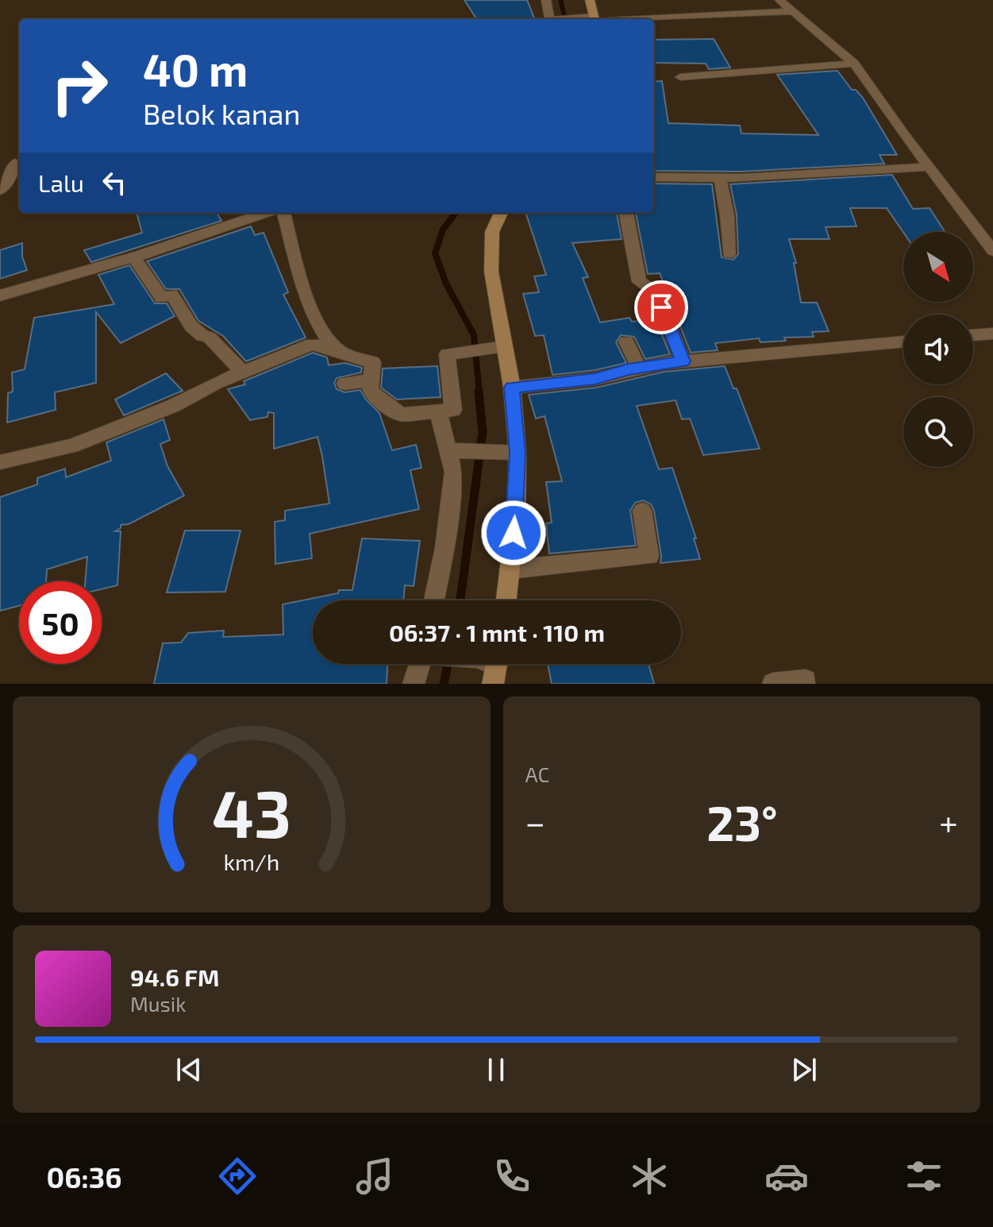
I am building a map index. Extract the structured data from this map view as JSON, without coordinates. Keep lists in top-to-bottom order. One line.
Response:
{"north":"bottom right","page":{"turn":["40 m","Belok kanan"],"then":"Lalu","limit":"50","trip":"06:37 · 1 mnt · 110 m","tile":"AC","heat":["−","23°","+"],"song":["94.6 FM","Musik"],"tabs":"06:36","gauge":["43","km/h"]}}
